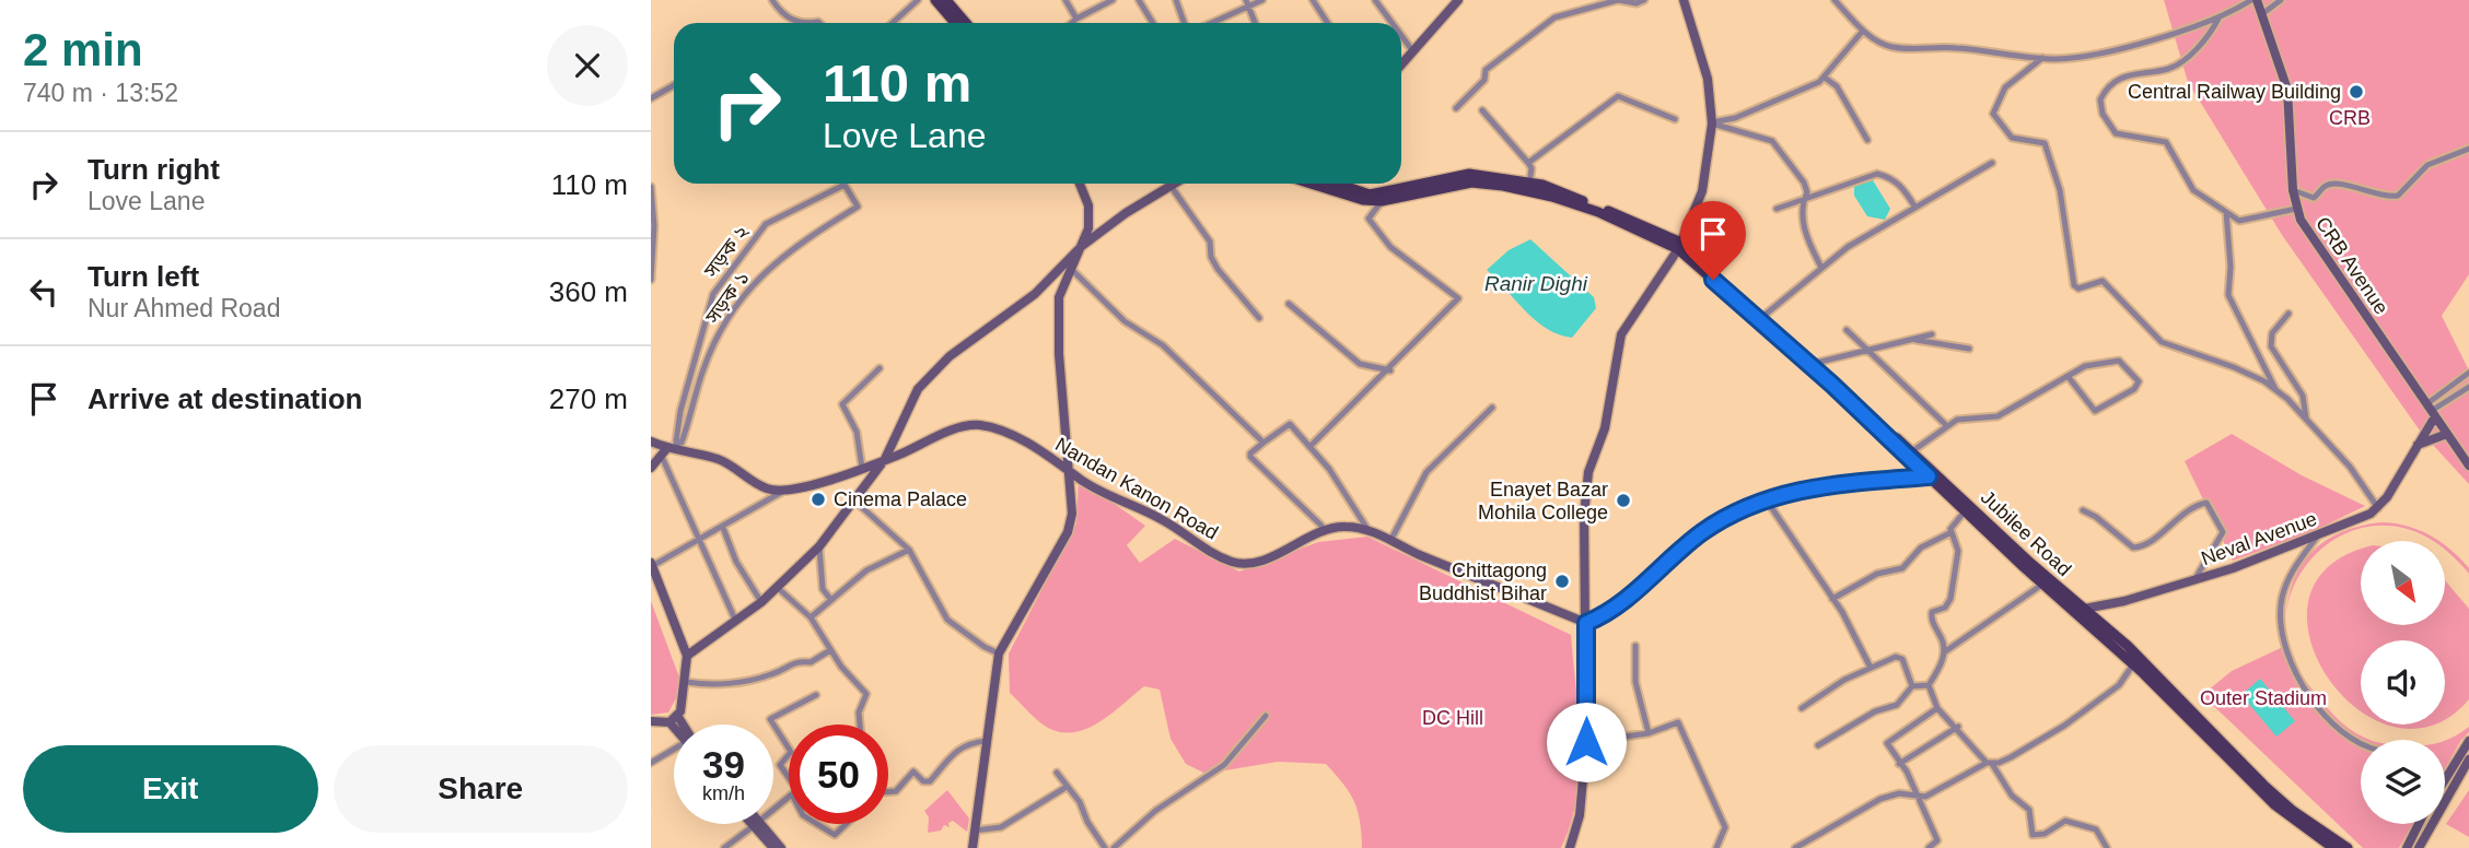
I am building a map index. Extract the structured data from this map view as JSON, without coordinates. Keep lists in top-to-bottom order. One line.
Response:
{"streets":{"main road":["CRB Avenue","Nandan Kanon Road","Jubilee Road","Neval Avenue"],"street":["সড়ক ২","সড়ক ১"]},"crossings":[["সড়ক ২","সড়ক ১"],["Jubilee Road","Neval Avenue"]],"water":["Ranir Dighi"],"parks":["CRB","Outer Stadium","DC Hill"],"places":["Central Railway Building","Cinema Palace","Enayet Bazar Mohila College","Chittagong Buddhist Bihar"],"north":"bottom right","page":{"heading":["2 min","740 m · 13:52"],"turn":["110 m","Love Lane"],"list":[{"name":"Turn right","note":"Love Lane","value":"110 m"},{"name":"Turn left","note":"Nur Ahmed Road","value":"360 m"},{"name":"Arrive at destination","value":"270 m"}],"speed":"39 km/h","limit":"50","buttons":["Exit","Share"]}}
